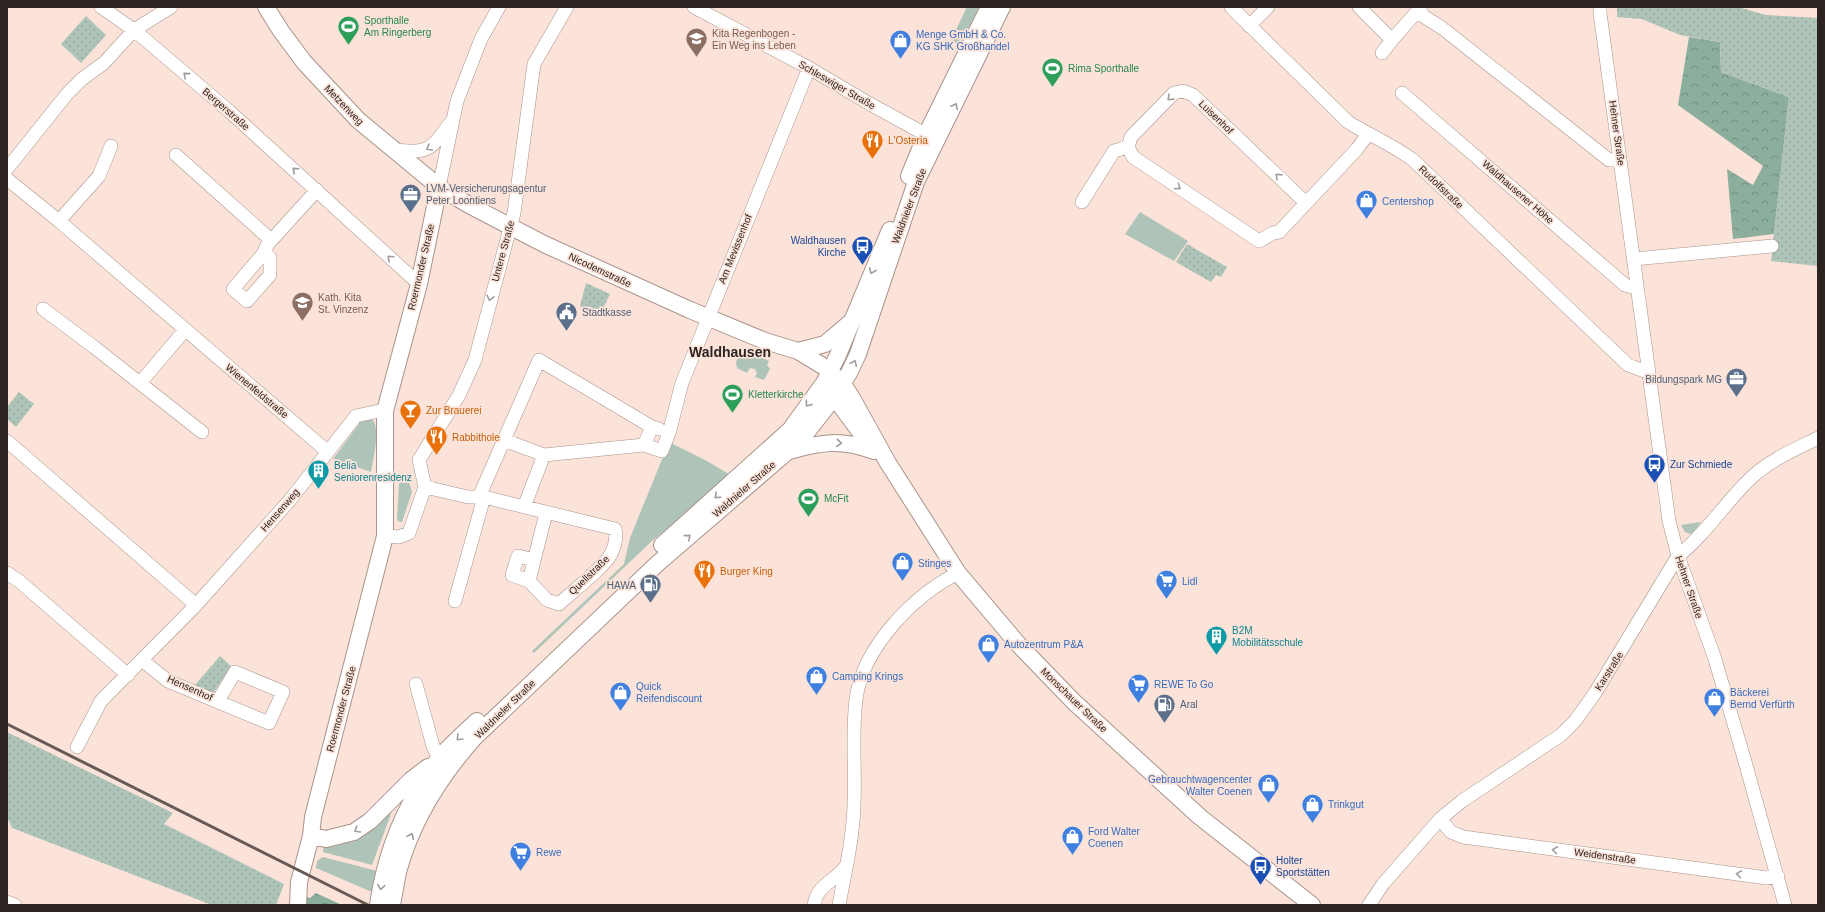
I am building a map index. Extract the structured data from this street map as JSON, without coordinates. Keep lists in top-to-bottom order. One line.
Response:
{"streets":{"main road":["Metzenweg","Waldnieler Straße","Roermonder Straße","Nicodemstraße","Monschauer Straße"],"street":["Schleswiger Straße","Bergerstraße","Luisenhof","Hehner Straße","Rudolfstraße","Waldhausener Höhe","Am Mevissenhof","Untere Straße","Wienenfeldstraße","Hensenweg","Quellstraße","Karstraße","Hensenhof","Weidenstraße"]},"crossings":[["Schleswiger Straße","Waldnieler Straße"],["Schleswiger Straße","Am Mevissenhof"],["Metzenweg","Roermonder Straße"],["Metzenweg","Nicodemstraße"],["Bergerstraße","Roermonder Straße"],["Hehner Straße","Rudolfstraße"],["Hehner Straße","Waldhausener Höhe"],["Hehner Straße","Karstraße"],["Hehner Straße","Weidenstraße"],["Waldnieler Straße","Nicodemstraße"],["Waldnieler Straße","Monschauer Straße"],["Am Mevissenhof","Nicodemstraße"],["Untere Straße","Nicodemstraße"],["Untere Straße","Quellstraße"],["Roermonder Straße","Nicodemstraße"],["Roermonder Straße","Hensenweg"],["Nicodemstraße","Monschauer Straße"],["Wienenfeldstraße","Hensenweg"],["Hensenweg","Hensenhof"],["Karstraße","Weidenstraße"]],"one_way":["Weidenstraße"],"districts":["Waldhausen"],"places":{"sports":["Sporthalle Am Ringerberg","Rima Sporthalle","Kletterkirche","McFit"],"school or university":["Kita Regenbogen - Ein Weg ins Leben","Kath. Kita St. Vinzenz"],"shop":["Menge GmbH & Co. KG SHK Großhandel","Centershop","Stinges","Autozentrum P&A","Camping Krings","Quick Reifendiscount","Bäckerei Bernd Verfürth","Gebrauchtwagencenter Walter Coenen","Trinkgut","Ford Walter Coenen"],"restaurant":["L'Osteria","Rabbithole","Burger King"],"office":["LVM-Versicherungsagentur Peter Loontiens","Bildungspark MG"],"bus stop":["Waldhausen Kirche","Zur Schmiede","Holter Sportstätten"],"public building":["Stadtkasse"],"bar":["Zur Brauerei"],"building":["Belia Seniorenresidenz","B2M Mobilitätsschule"],"supermarket":["Lidl","REWE To Go","Rewe"],"fuel station":["HAWA","Aral"]}}
